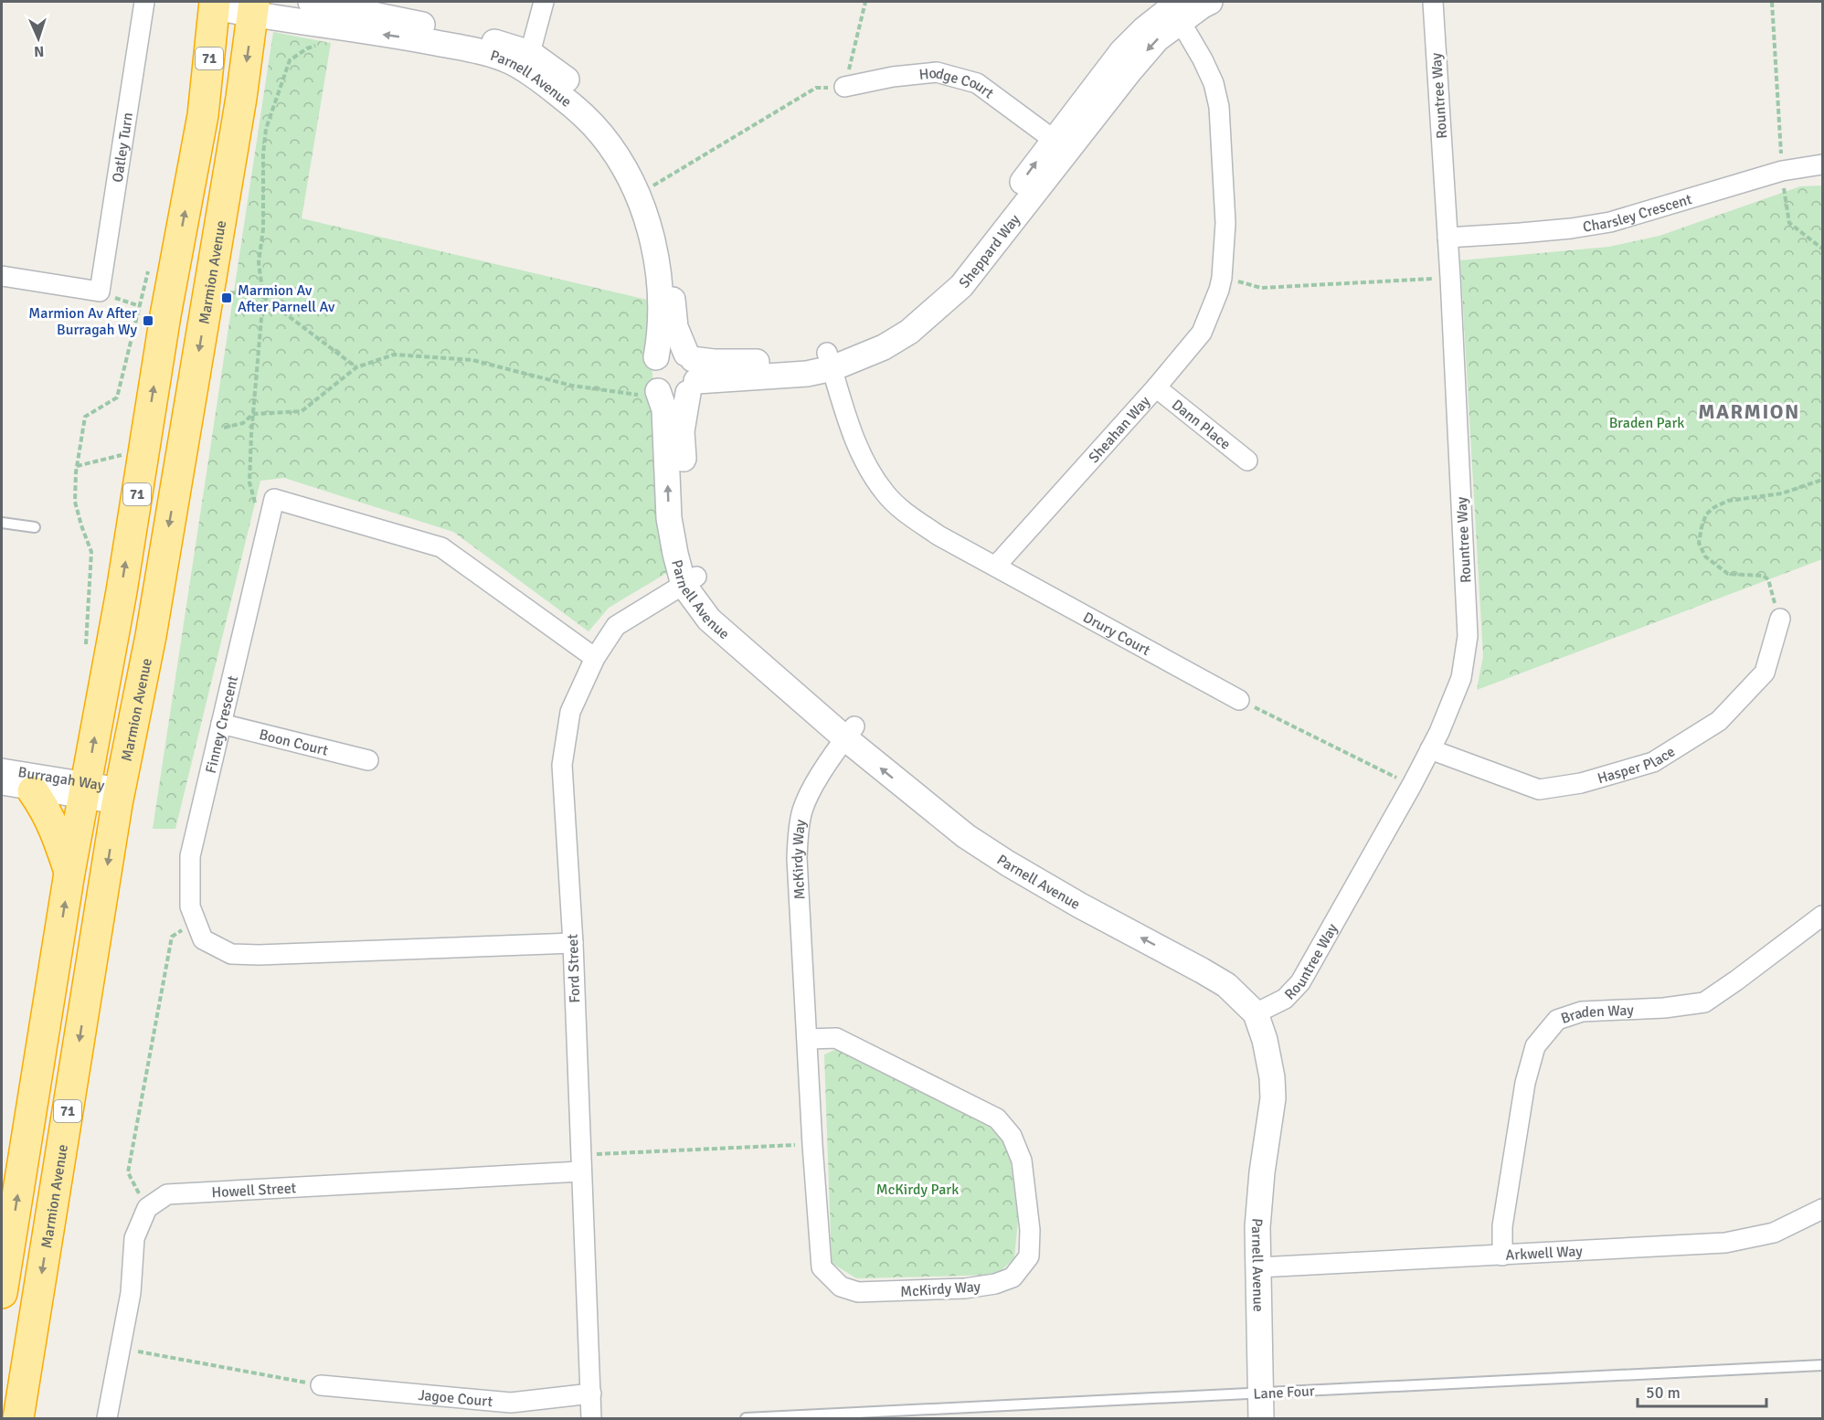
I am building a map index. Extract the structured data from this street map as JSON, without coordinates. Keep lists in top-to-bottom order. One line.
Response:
{"streets":{"highway":["71","Marmion Avenue"],"street":["Parnell Avenue","Hodge Court","Rountree Way","Oatley Turn","Charsley Crescent","Sheppard Way","Dann Place","Sheahan Way","Drury Court","Finney Crescent","Boon Court","Hasper Place","Burragah Way","McKirdy Way","Ford Street","Braden Way","Howell Street","Arkwell Way","Jagoe Court"],"lane":["Lane Four"]},"crossings":[["71","Parnell Avenue"],["71","Burragah Way"],["Parnell Avenue","Rountree Way"],["Parnell Avenue","Sheppard Way"],["Parnell Avenue","Marmion Avenue"],["Parnell Avenue","McKirdy Way"],["Parnell Avenue","Ford Street"],["Parnell Avenue","Arkwell Way"],["Parnell Avenue","Lane Four"],["Hodge Court","Sheppard Way"],["Rountree Way","Charsley Crescent"],["Rountree Way","Hasper Place"],["Sheppard Way","Sheahan Way"],["Marmion Avenue","Burragah Way"],["Dann Place","Sheahan Way"],["Sheahan Way","Drury Court"],["Finney Crescent","Boon Court"],["Finney Crescent","Ford Street"],["Ford Street","Howell Street"],["Ford Street","Jagoe Court"],["Braden Way","Arkwell Way"]],"districts":["MARMION"],"parks":["Braden Park","McKirdy Park"],"places":{"transit":["Marmion Av After Parnell Av","Marmion Av After Burragah Wy"]},"scale_bar":"50 m","north":"bottom"}
